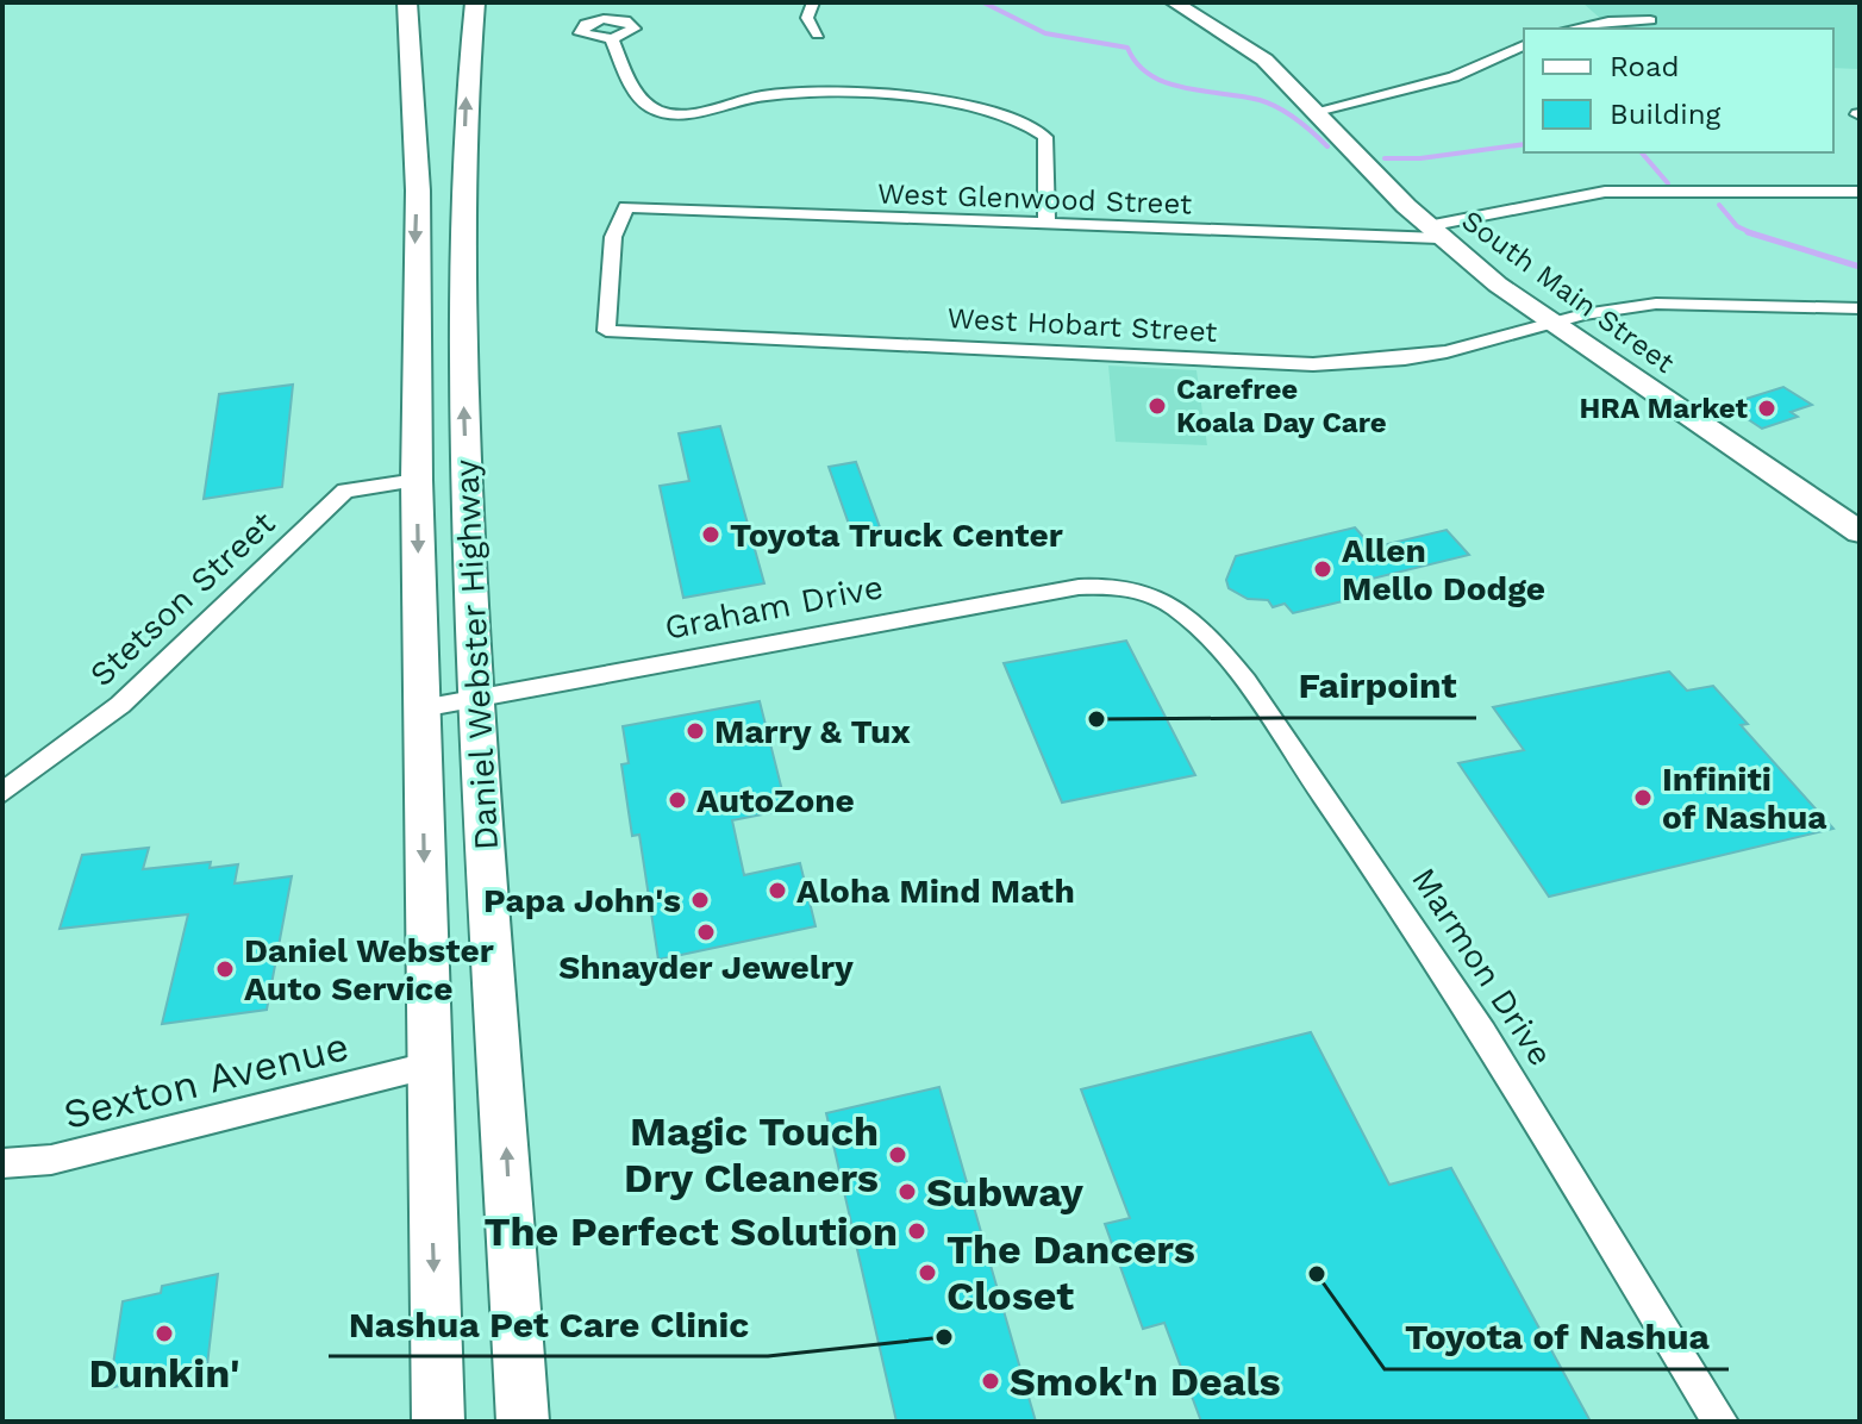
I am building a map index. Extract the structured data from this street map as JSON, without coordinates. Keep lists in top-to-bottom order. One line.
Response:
{"streets":{"main road":["Daniel Webster Highway"],"street":["West Glenwood Street","South Main Street","West Hobart Street","Stetson Street","Graham Drive","Marmon Drive","Sexton Avenue"]},"crossings":[["West Glenwood Street","South Main Street"],["West Glenwood Street","West Hobart Street"],["South Main Street","West Hobart Street"],["Stetson Street","Daniel Webster Highway"],["Graham Drive","Daniel Webster Highway"],["Graham Drive","Marmon Drive"],["Daniel Webster Highway","Sexton Avenue"]],"places":["Carefree Koala Day Care","HRA Market","Toyota Truck Center","Allen Mello Dodge","Fairpoint","Marry & Tux","Infiniti of Nashua","AutoZone","Aloha Mind Math","Papa John's","Shnayder Jewelry","Daniel Webster Auto Service","Magic Touch Dry Cleaners","Subway","The Perfect Solution","The Dancers Closet","Toyota of Nashua","Dunkin'","Nashua Pet Care Clinic","Smok'n Deals"],"legend":["Road","Building"]}
